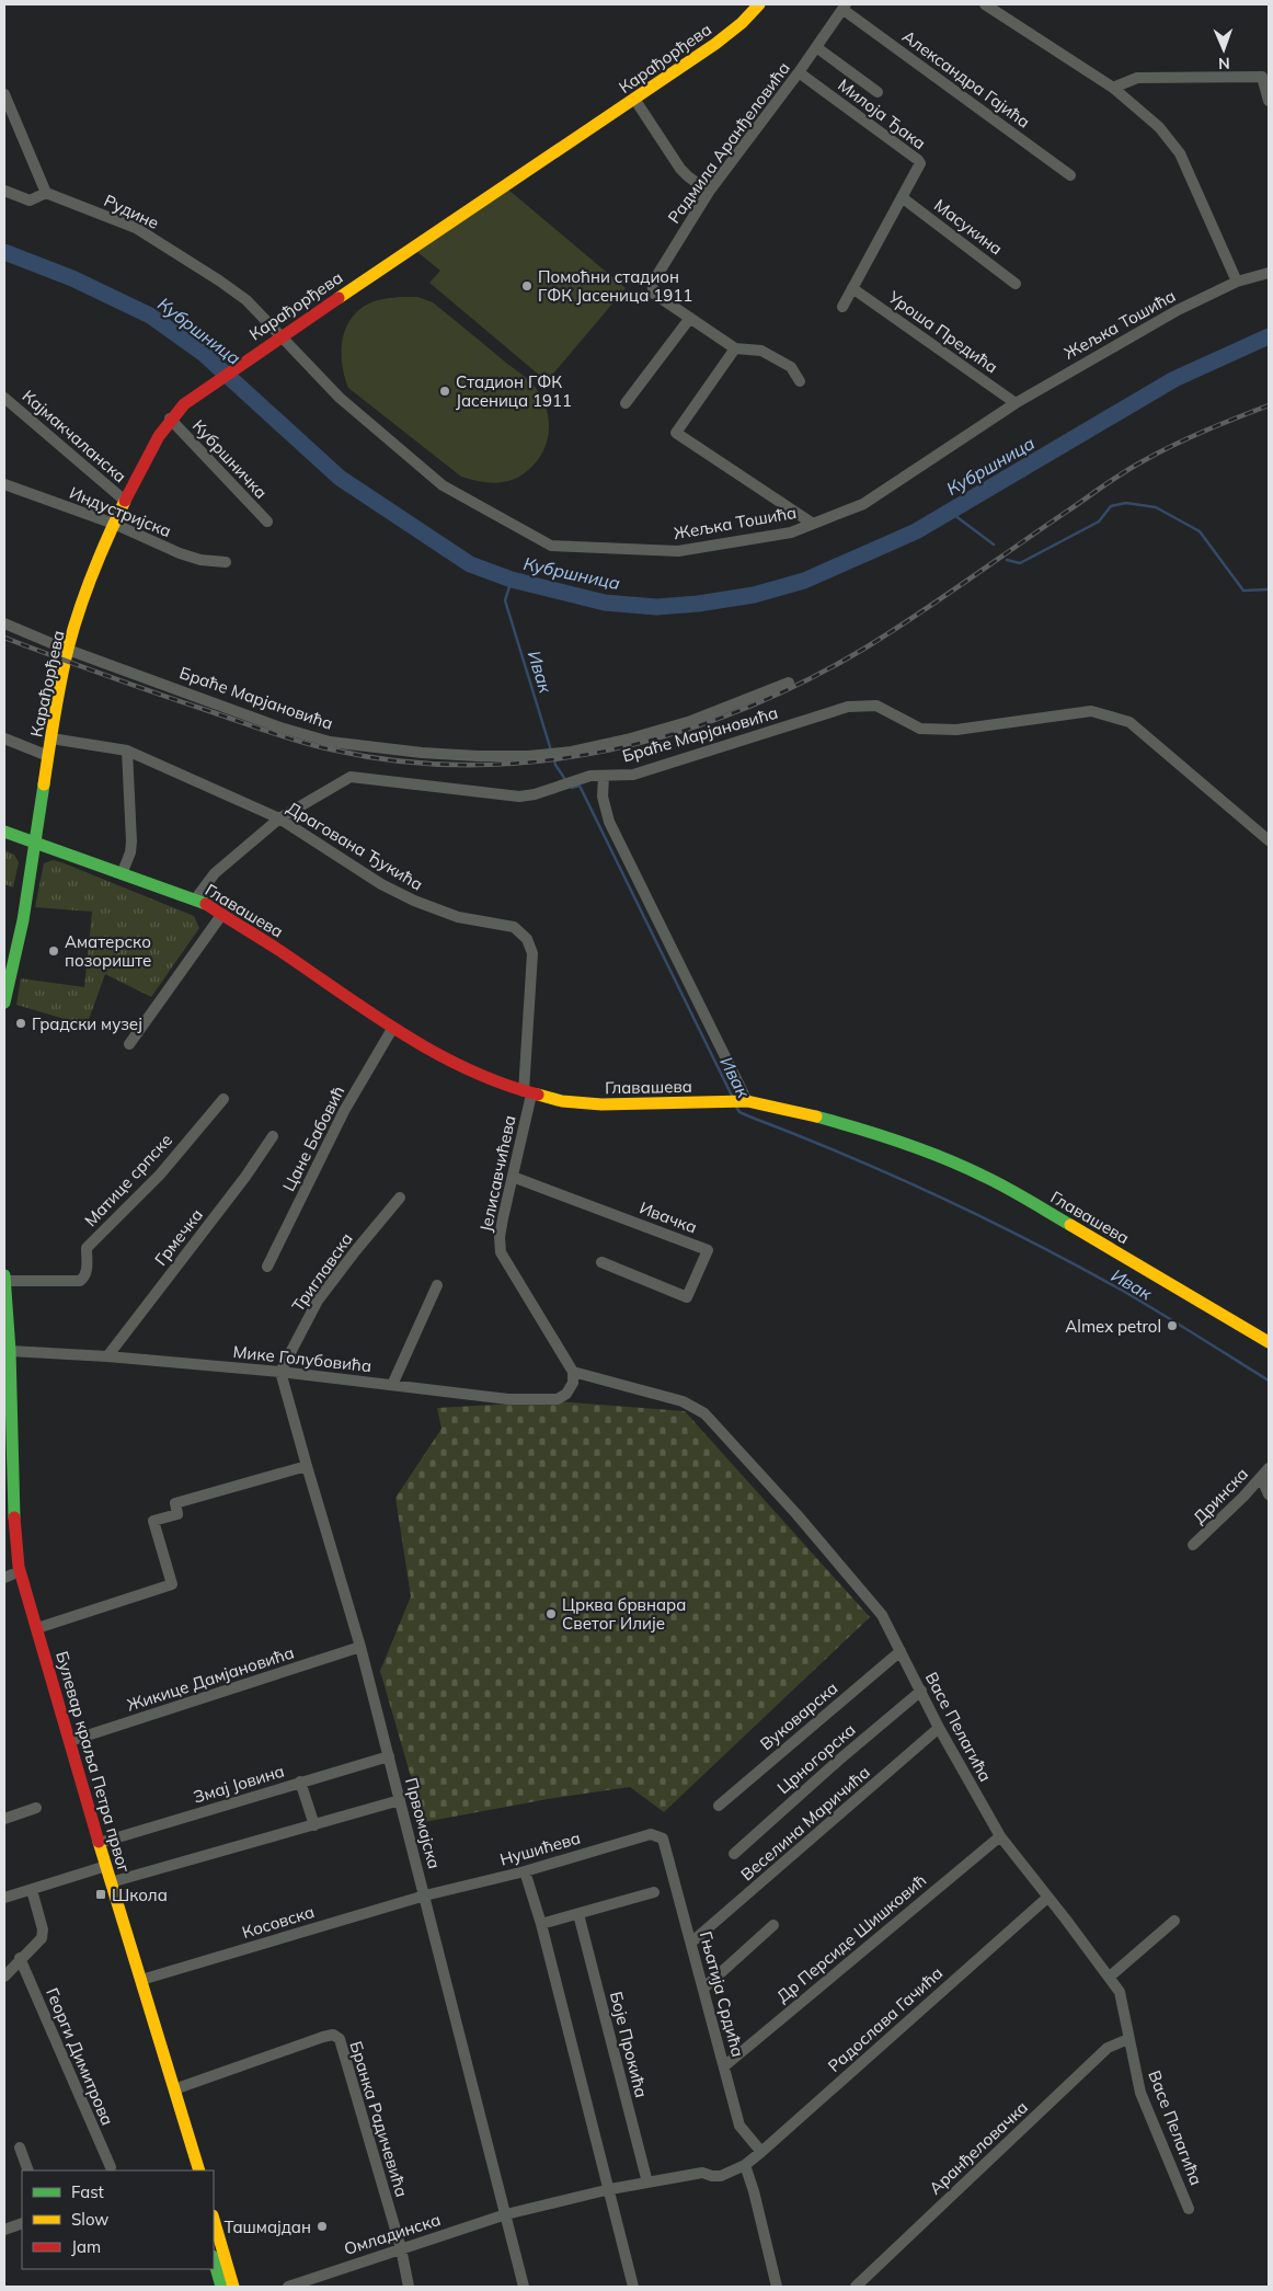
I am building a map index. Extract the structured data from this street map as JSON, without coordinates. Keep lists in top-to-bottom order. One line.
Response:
{"streets":{"main road":["Карађорђева","Главашева","Булевар краља Петра првог"],"street":["Александра Гајића","Милоја Ђака","Радмила Аранђеловића","Рудине","Масукина","Жељка Тошића","Уроша Предића","Кајмакчаланска","Кубршничка","Индустријска","Браће Марјановића","Драгована Ђукића","Цане Бабовић","Јелисавчићева","Матице српске","Ивачка","Грмечка","Триглавска","Мике Голубовића","Дринска","Жикице Дамјановића","Вуковарска","Васе Пелагића","Црногорска","Змај Јовина","Првомајска","Веселина Маричића","Нушићева","Косовска","Др Персиде Шишковић","Гњатија Срдића","Радослава Гачића","Боје Прокића","Георги Димитрова","Бранка Радичевића","Аранђеловачка","Омладинска"]},"crossings":[["Карађорђева","Рудине"],["Карађорђева","Жељка Тошића"],["Карађорђева","Кајмакчаланска"],["Карађорђева","Кубршничка"],["Карађорђева","Индустријска"],["Карађорђева","Браће Марјановића"],["Карађорђева","Драгована Ђукића"],["Карађорђева","Главашева"],["Александра Гајића","Радмила Аранђеловића"],["Милоја Ђака","Радмила Аранђеловића"],["Милоја Ђака","Масукина"],["Милоја Ђака","Уроша Предића"],["Рудине","Жељка Тошића"],["Жељка Тошића","Уроша Предића"],["Браће Марјановића","Драгована Ђукића"],["Браће Марјановића","Главашева"],["Драгована Ђукића","Главашева"],["Драгована Ђукића","Јелисавчићева"],["Главашева","Цане Бабовић"],["Главашева","Јелисавчићева"],["Јелисавчићева","Ивачка"],["Јелисавчићева","Мике Голубовића"],["Јелисавчићева","Васе Пелагића"],["Матице српске","Булевар краља Петра првог"],["Грмечка","Мике Голубовића"],["Триглавска","Мике Голубовића"],["Триглавска","Првомајска"],["Мике Голубовића","Васе Пелагића"],["Мике Голубовића","Булевар краља Петра првог"],["Мике Голубовића","Првомајска"],["Жикице Дамјановића","Булевар краља Петра првог"],["Жикице Дамјановића","Првомајска"],["Вуковарска","Васе Пелагића"],["Васе Пелагића","Црногорска"],["Васе Пелагића","Веселина Маричића"],["Васе Пелагића","Др Персиде Шишковић"],["Васе Пелагића","Радослава Гачића"],["Васе Пелагића","Аранђеловачка"],["Булевар краља Петра првог","Змај Јовина"],["Булевар краља Петра првог","Косовска"],["Булевар краља Петра првог","Бранка Радичевића"],["Змај Јовина","Првомајска"],["Првомајска","Нушићева"],["Првомајска","Косовска"],["Првомајска","Омладинска"],["Веселина Маричића","Гњатија Срдића"],["Нушићева","Косовска"],["Нушићева","Гњатија Срдића"],["Др Персиде Шишковић","Гњатија Срдића"],["Гњатија Срдића","Радослава Гачића"],["Бранка Радичевића","Омладинска"]],"water":["Кубршница","Ивак"],"places":{"other":["Помоћни стадион ГФК Јасеница 1911","Стадион ГФК Јасеница 1911","Аматерско позориште","Градски музеј","Almex petrol","Црква брвнара Светог Илије","Ташмајдан"],"transit":["Школа"]},"legend":["Fast","Slow","Jam"],"north":"bottom"}
